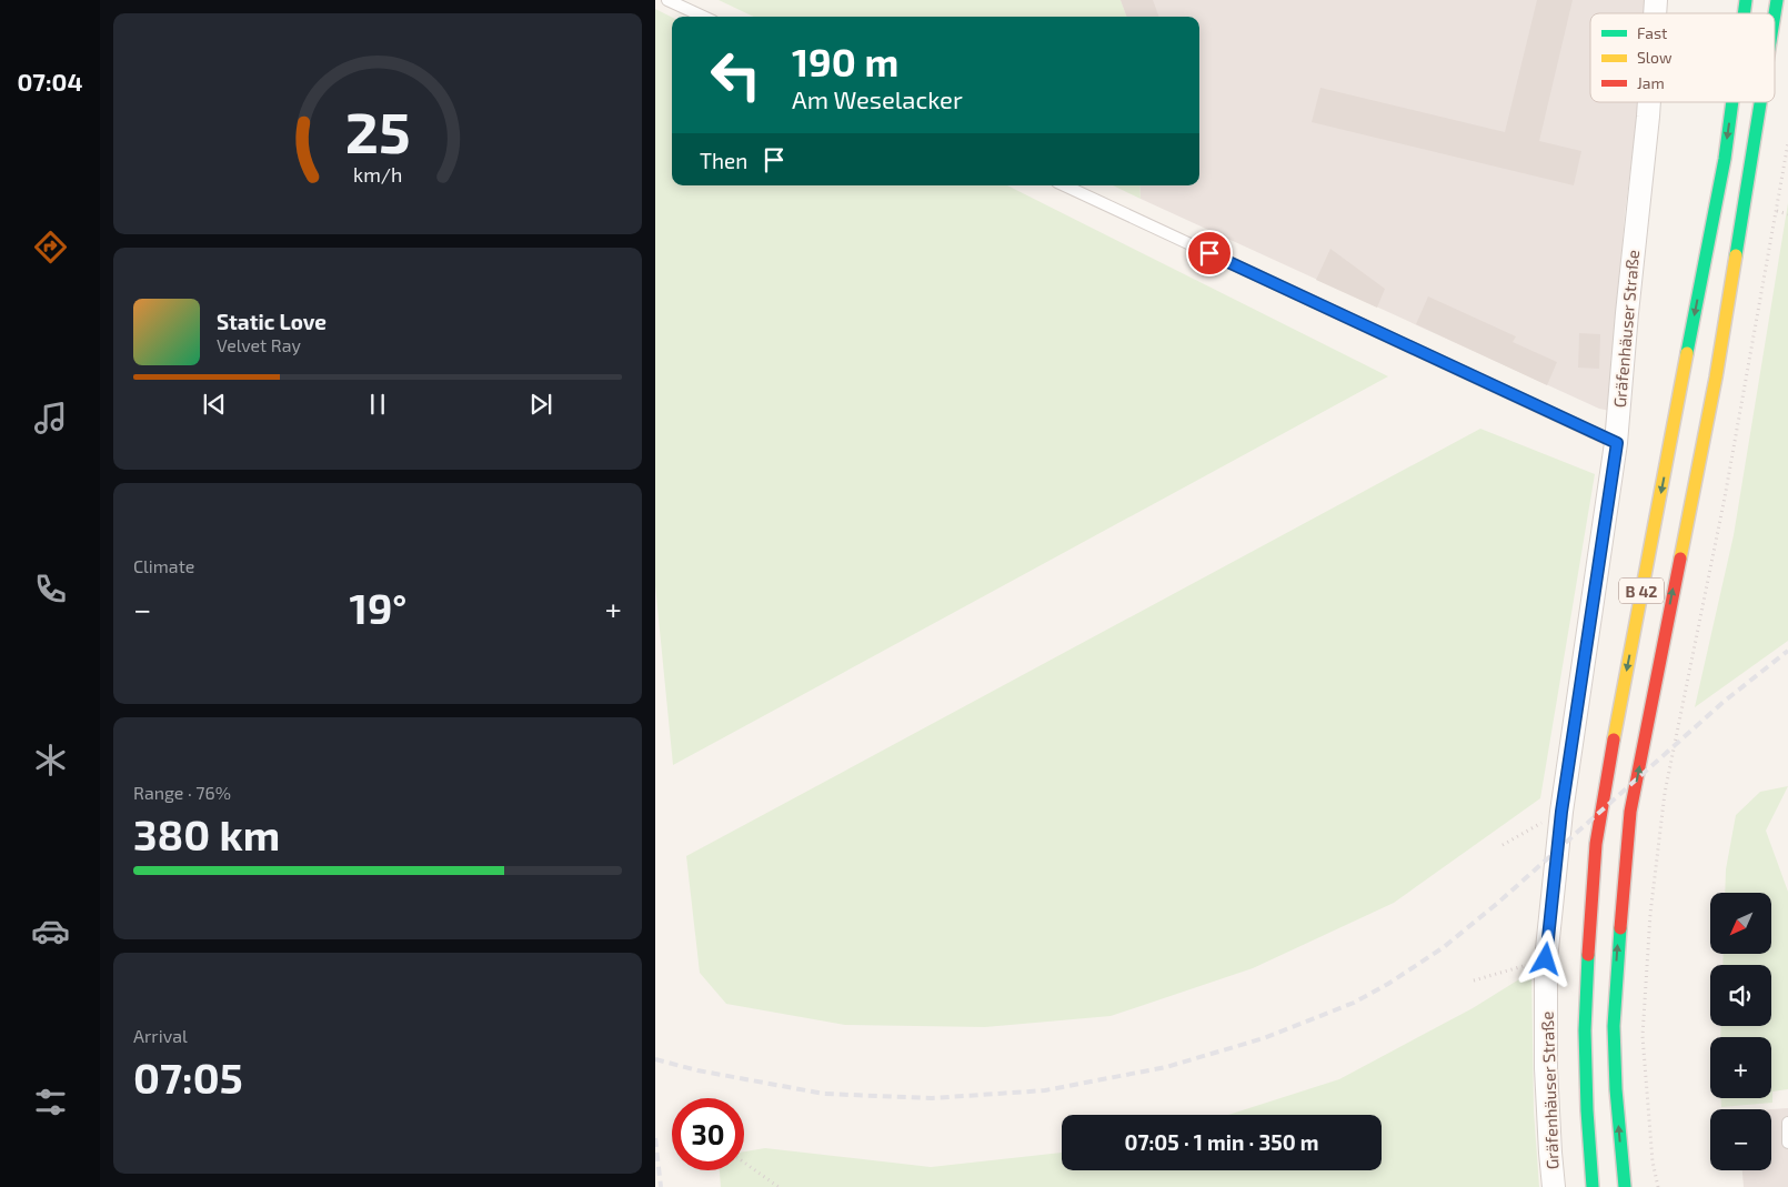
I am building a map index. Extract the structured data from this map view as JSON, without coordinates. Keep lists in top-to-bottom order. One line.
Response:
{"streets":{"main road":["B 42"],"street":["Gräfenhäuser Straße"]},"legend":["Fast","Slow","Jam"],"north":"bottom left","page":{"tabs":"07:04","turn":["190 m","Am Weselacker"],"then":"Then","song":["Static Love","Velvet Ray"],"tile":["Climate",["Range · 76%","380 km"],["Arrival","07:05"]],"heat":["−","19°","+"],"map_buttons":["+","−"],"limit":"30","trip":"07:05 · 1 min · 350 m","gauge":["25","km/h"]}}
